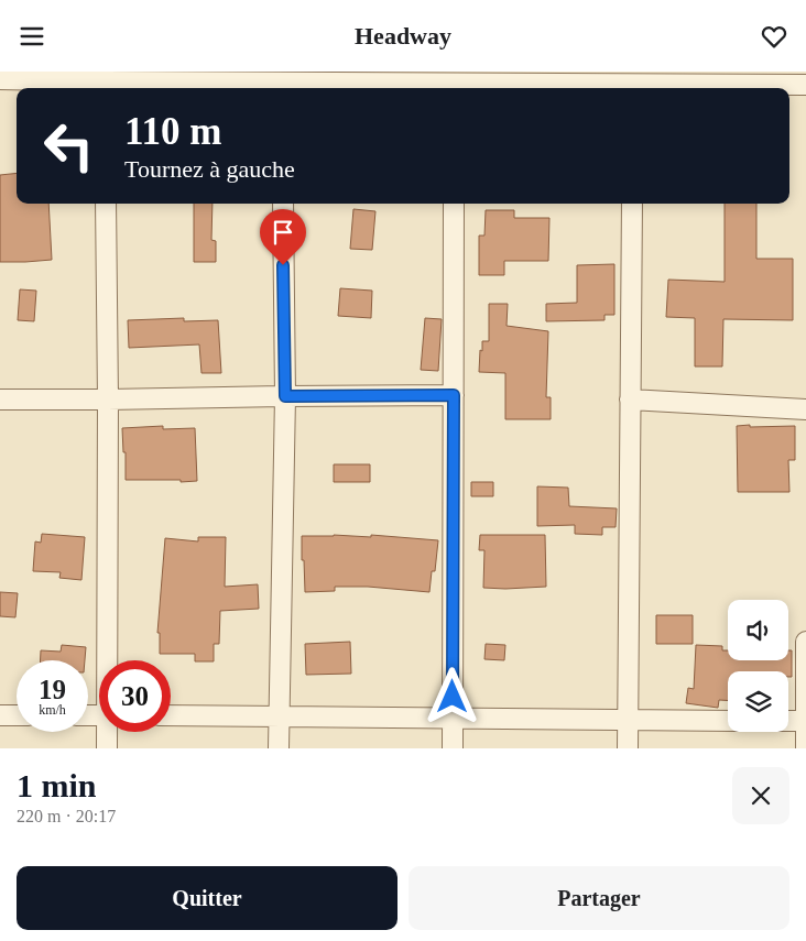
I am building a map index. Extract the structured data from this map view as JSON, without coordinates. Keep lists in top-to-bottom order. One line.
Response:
{"page":{"header":"Headway","turn":["110 m","Tournez à gauche"],"speed":"19 km/h","limit":"30","heading":["1 min","220 m · 20:17"],"buttons":["Quitter","Partager"]}}
